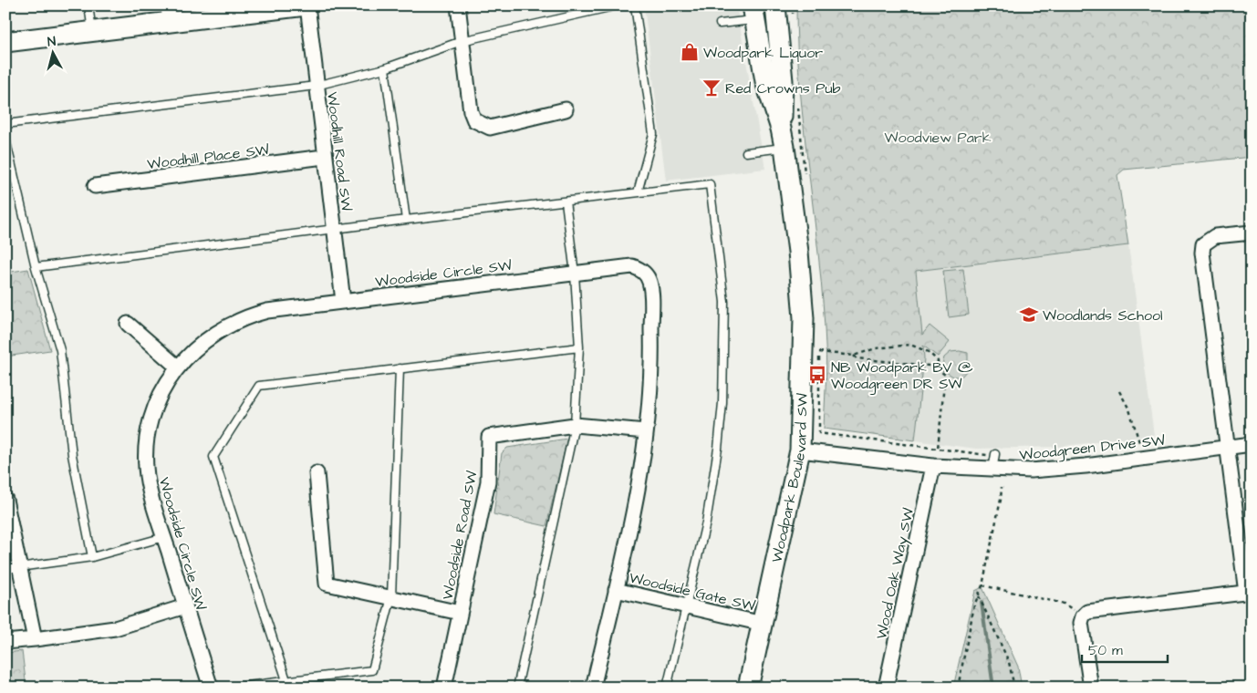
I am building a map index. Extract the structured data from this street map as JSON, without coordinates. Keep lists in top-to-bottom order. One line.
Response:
{"streets":{"street":["Woodhill Road SW","Woodhill Place SW","Woodside Circle SW","Woodgreen Drive SW","Woodpark Boulevard SW","Woodside Road SW","Wood Oak Way SW","Woodside Gate SW"]},"crossings":[["Woodhill Road SW","Woodhill Place SW"],["Woodhill Road SW","Woodside Circle SW"],["Woodside Circle SW","Woodside Road SW"],["Woodside Circle SW","Woodside Gate SW"],["Woodgreen Drive SW","Woodpark Boulevard SW"],["Woodgreen Drive SW","Wood Oak Way SW"],["Woodpark Boulevard SW","Woodside Gate SW"]],"parks":["Woodview Park"],"places":{"shop":["Woodpark Liquor"],"bar":["Red Crowns Pub"],"school or university":["Woodlands School"],"bus stop":["NB Woodpark BV @ Woodgreen DR SW"]},"scale_bar":"50 m","north":"top"}
